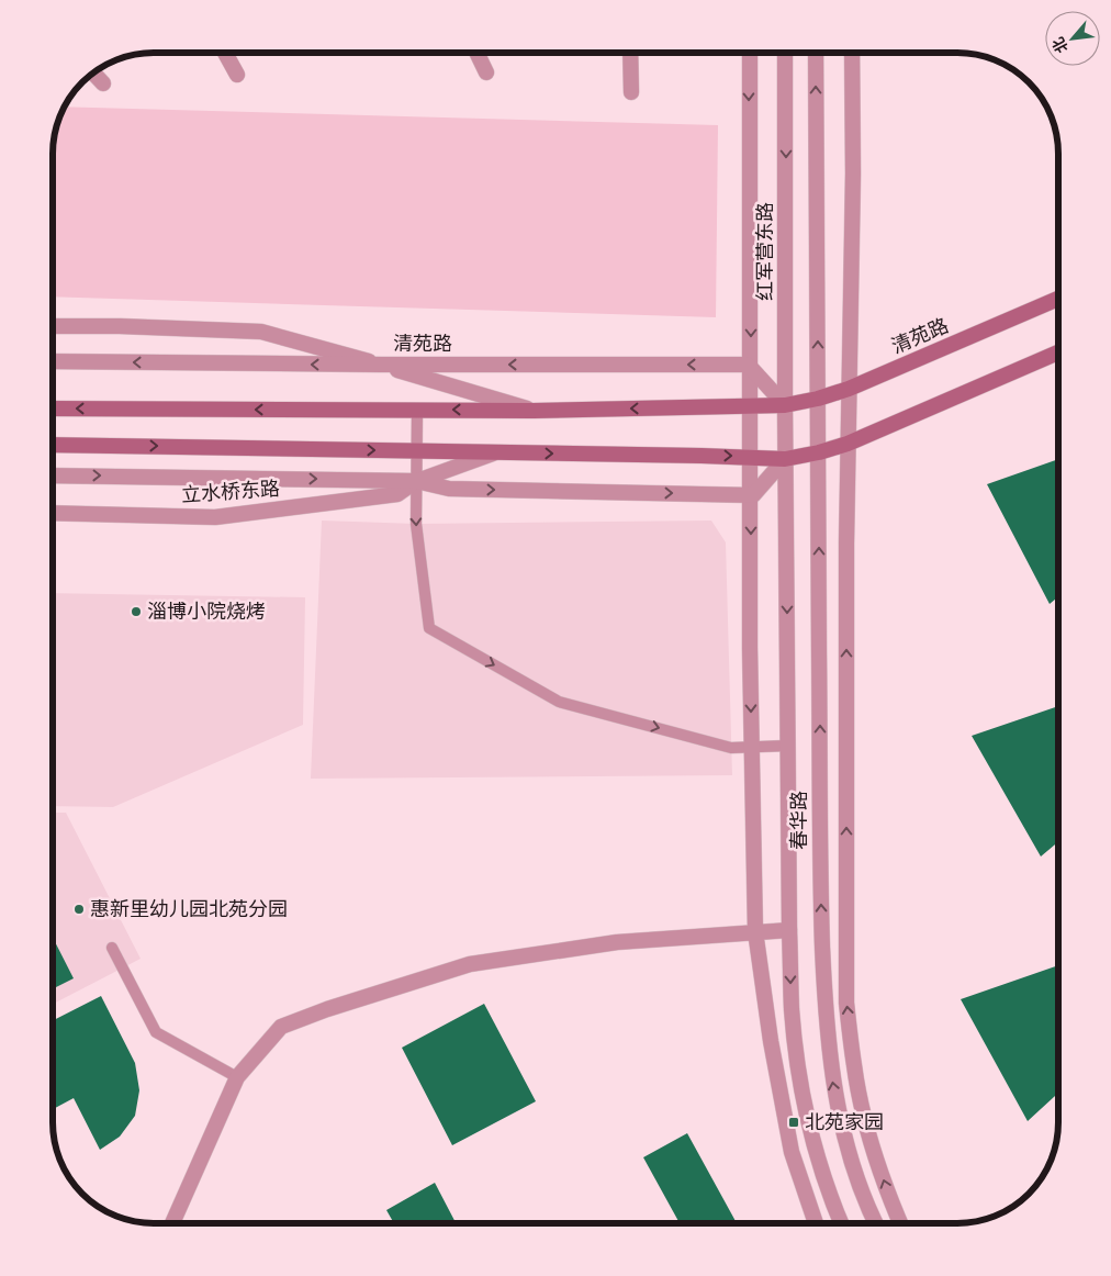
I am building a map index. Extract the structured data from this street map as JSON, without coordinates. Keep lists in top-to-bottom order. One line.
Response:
{"streets":{"main road":["清苑路"],"street":["红军营东路","立水桥东路","春华路"]},"crossings":[["红军营东路","清苑路"],["红军营东路","春华路"],["清苑路","春华路"]],"places":{"other":["淄博小院烧烤","惠新里幼儿园北苑分园"],"transit":["北苑家园"]},"north":"bottom left"}
